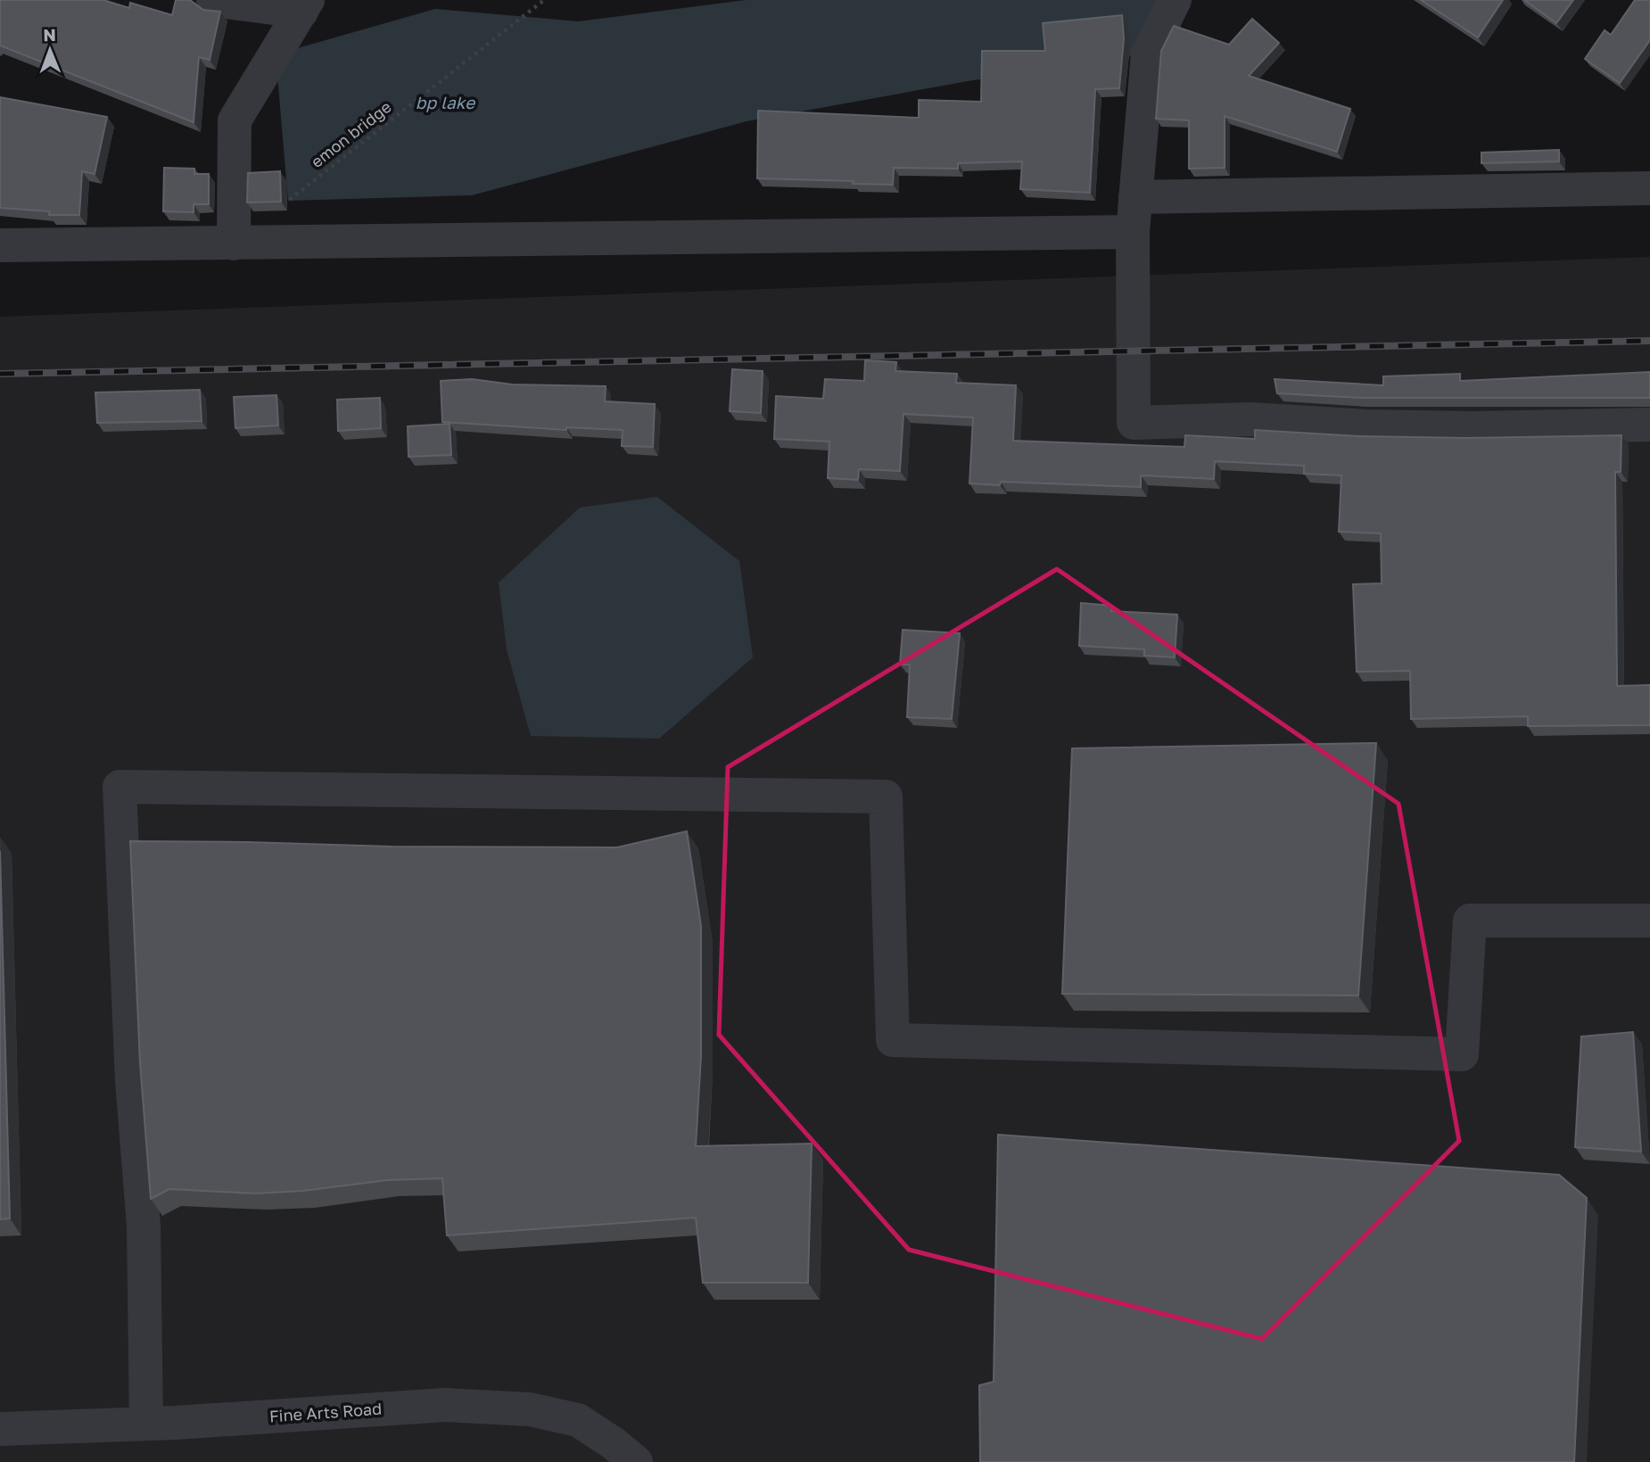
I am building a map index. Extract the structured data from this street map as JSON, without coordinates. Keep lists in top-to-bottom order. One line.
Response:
{"streets":{"street":["Fine Arts Road"],"path":["emon bridge"]},"water":["bp lake"],"north":"top"}
